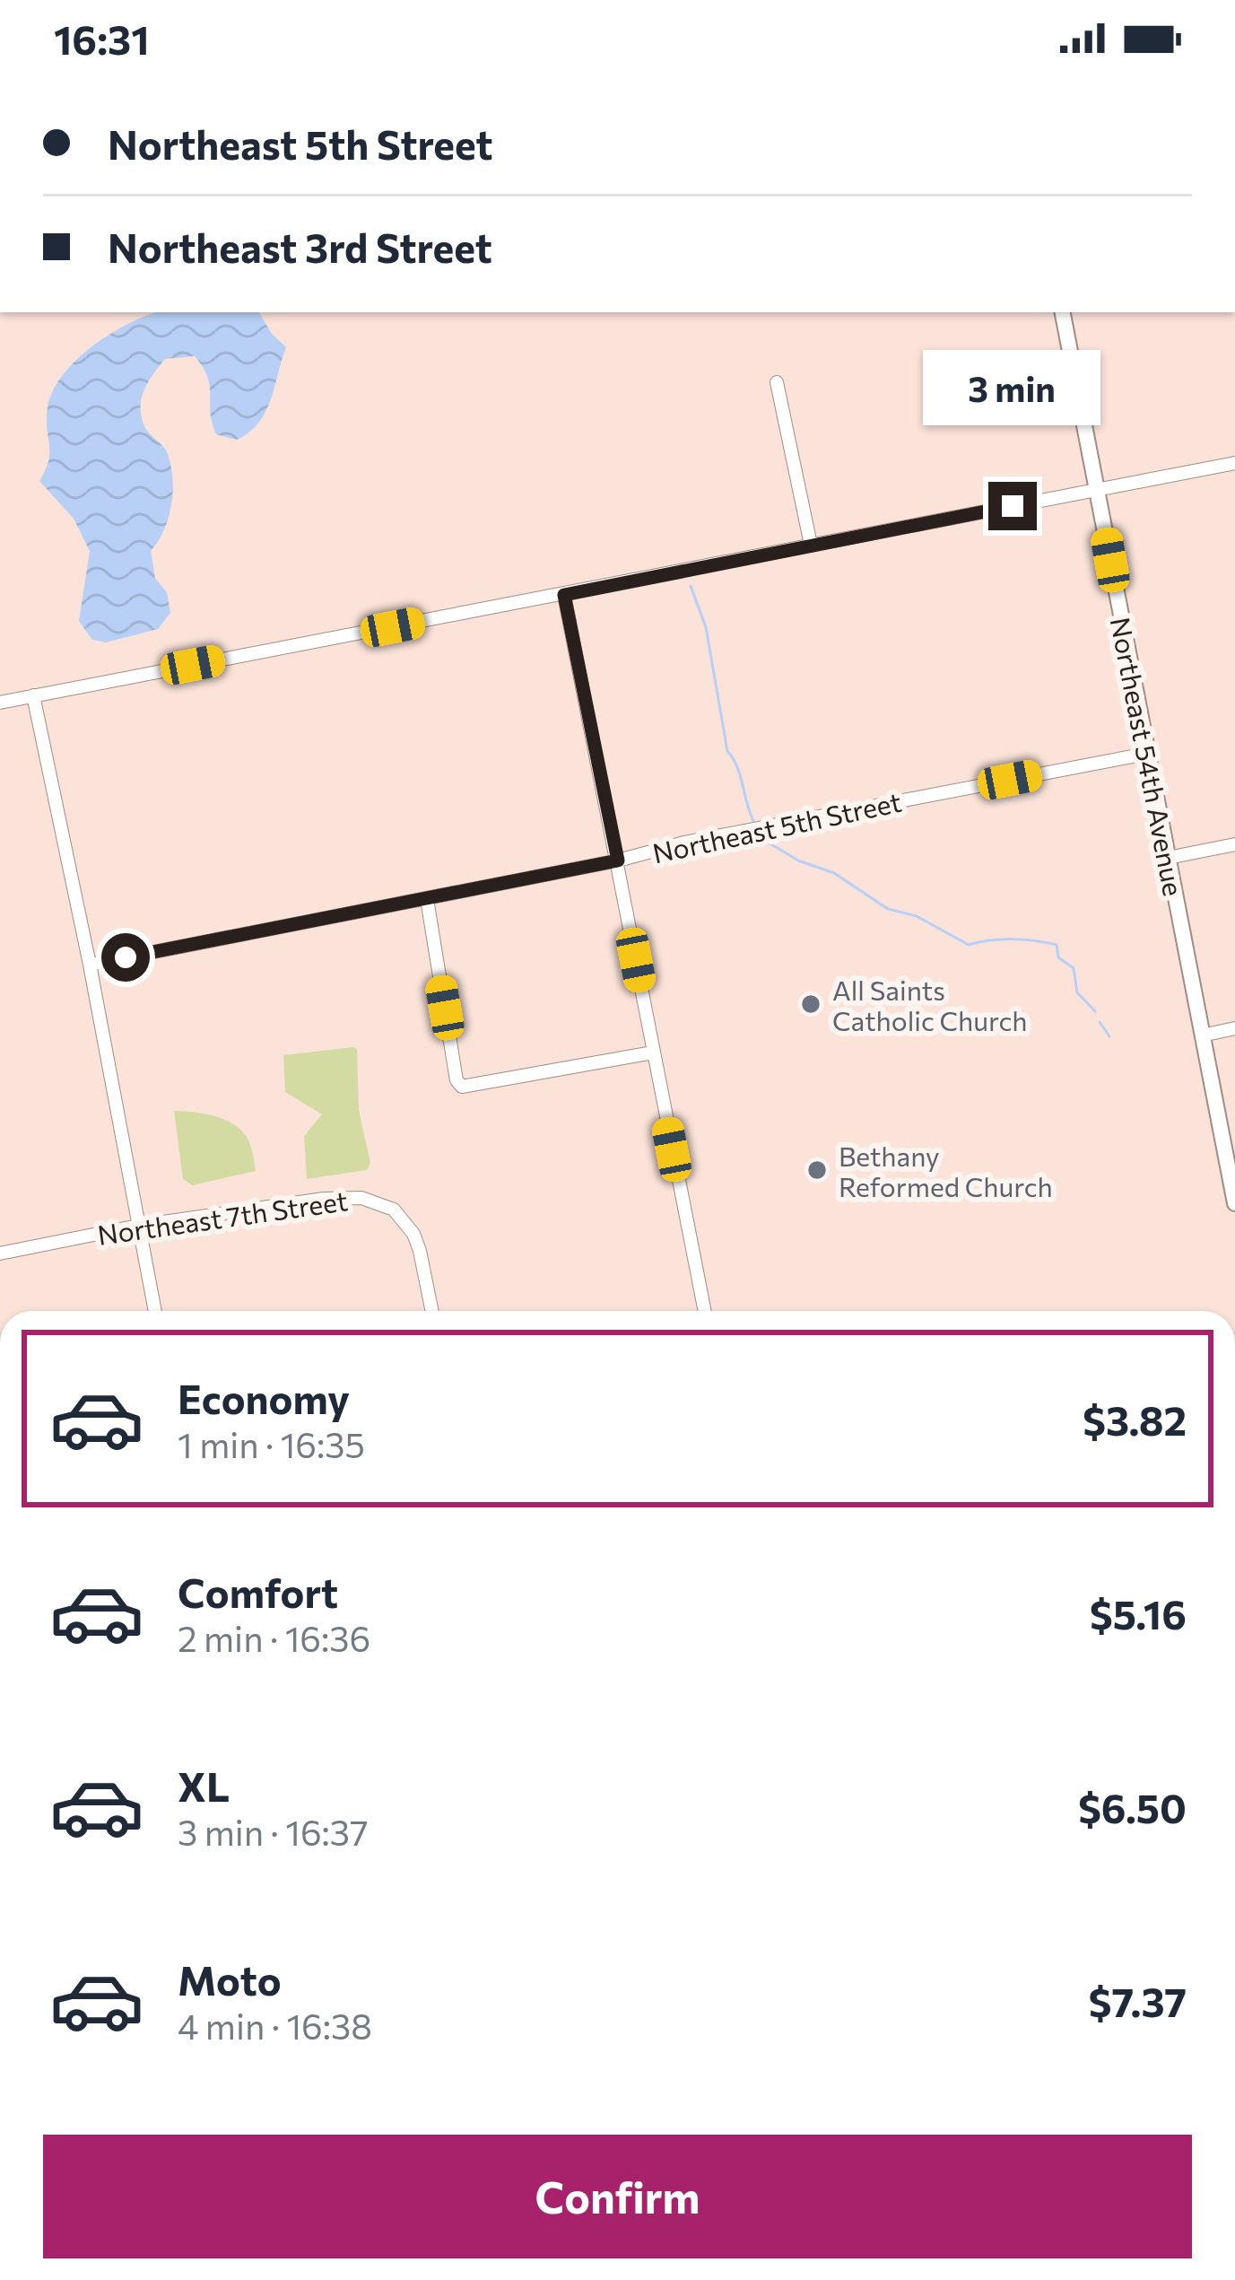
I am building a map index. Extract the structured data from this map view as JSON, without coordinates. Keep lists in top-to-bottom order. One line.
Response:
{"streets":{"main road":["Northeast 54th Avenue"],"street":["Northeast 5th Street","Northeast 7th Street"]},"crossings":[["Northeast 54th Avenue","Northeast 5th Street"]],"places":["All Saints Catholic Church","Bethany Reformed Church"],"page":{"status":"16:31","banner":["Northeast 5th Street","Northeast 3rd Street"],"bubble":"3 min","list":[{"name":"Economy","note":"1 min · 16:35","value":"$3.82"},{"name":"Comfort","note":"2 min · 16:36","value":"$5.16"},{"name":"XL","note":"3 min · 16:37","value":"$6.50"},{"name":"Moto","note":"4 min · 16:38","value":"$7.37"}],"buttons":"Confirm"}}
